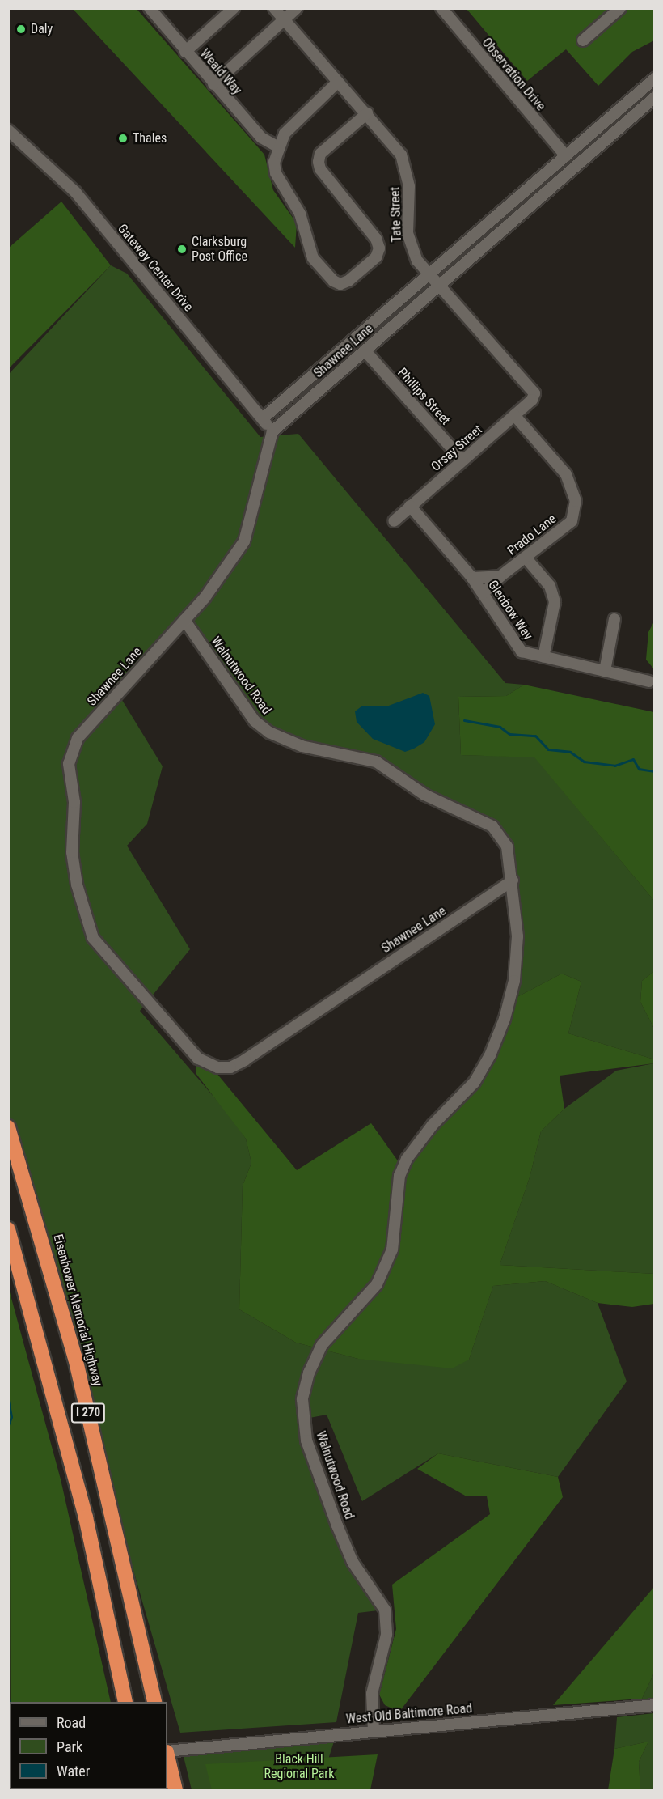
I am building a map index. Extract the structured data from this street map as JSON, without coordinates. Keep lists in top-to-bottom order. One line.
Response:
{"streets":{"highway":["Eisenhower Memorial Highway","I 270"],"street":["Weald Way","Observation Drive","Tate Street","Gateway Center Drive","Shawnee Lane","Phillips Street","Orsay Street","Prado Lane","Glenbow Way","Walnutwood Road","West Old Baltimore Road"]},"crossings":[["Observation Drive","Shawnee Lane"],["Tate Street","Shawnee Lane"],["Tate Street","Orsay Street"],["Gateway Center Drive","Shawnee Lane"],["Shawnee Lane","Phillips Street"],["Shawnee Lane","Walnutwood Road"],["Phillips Street","Orsay Street"],["Orsay Street","Prado Lane"],["Orsay Street","Glenbow Way"],["Prado Lane","Glenbow Way"],["Walnutwood Road","West Old Baltimore Road"]],"parks":["Black Hill Regional Park"],"places":["Daly","Thales","Clarksburg Post Office"],"legend":["Road","Park","Water"]}
